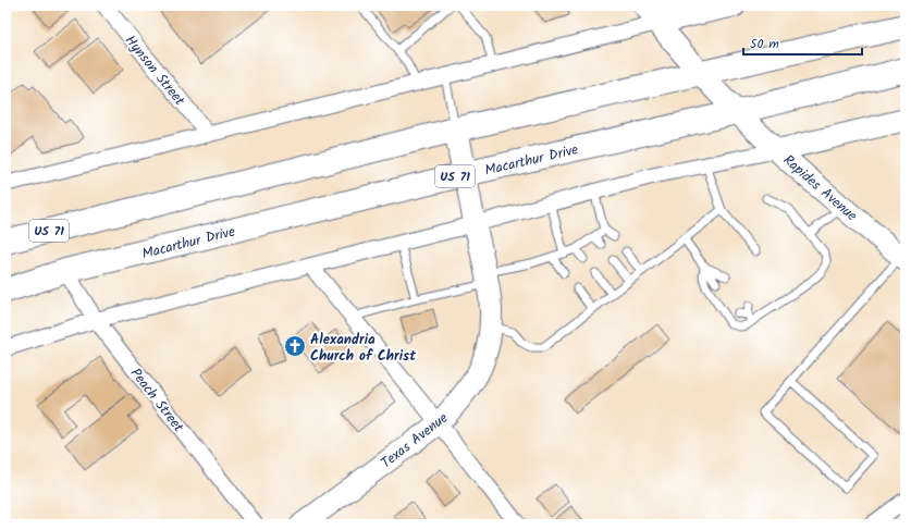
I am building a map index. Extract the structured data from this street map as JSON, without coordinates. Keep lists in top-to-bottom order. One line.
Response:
{"streets":{"highway":["Macarthur Drive","US 71"],"street":["Hynson Street","Rapides Avenue","Peach Street","Texas Avenue"]},"crossings":[["Macarthur Drive","Rapides Avenue"],["Macarthur Drive","Peach Street"],["Macarthur Drive","Texas Avenue"],["US 71","Rapides Avenue"]],"places":{"church":["Alexandria Church of Christ"]},"scale_bar":"50 m"}
